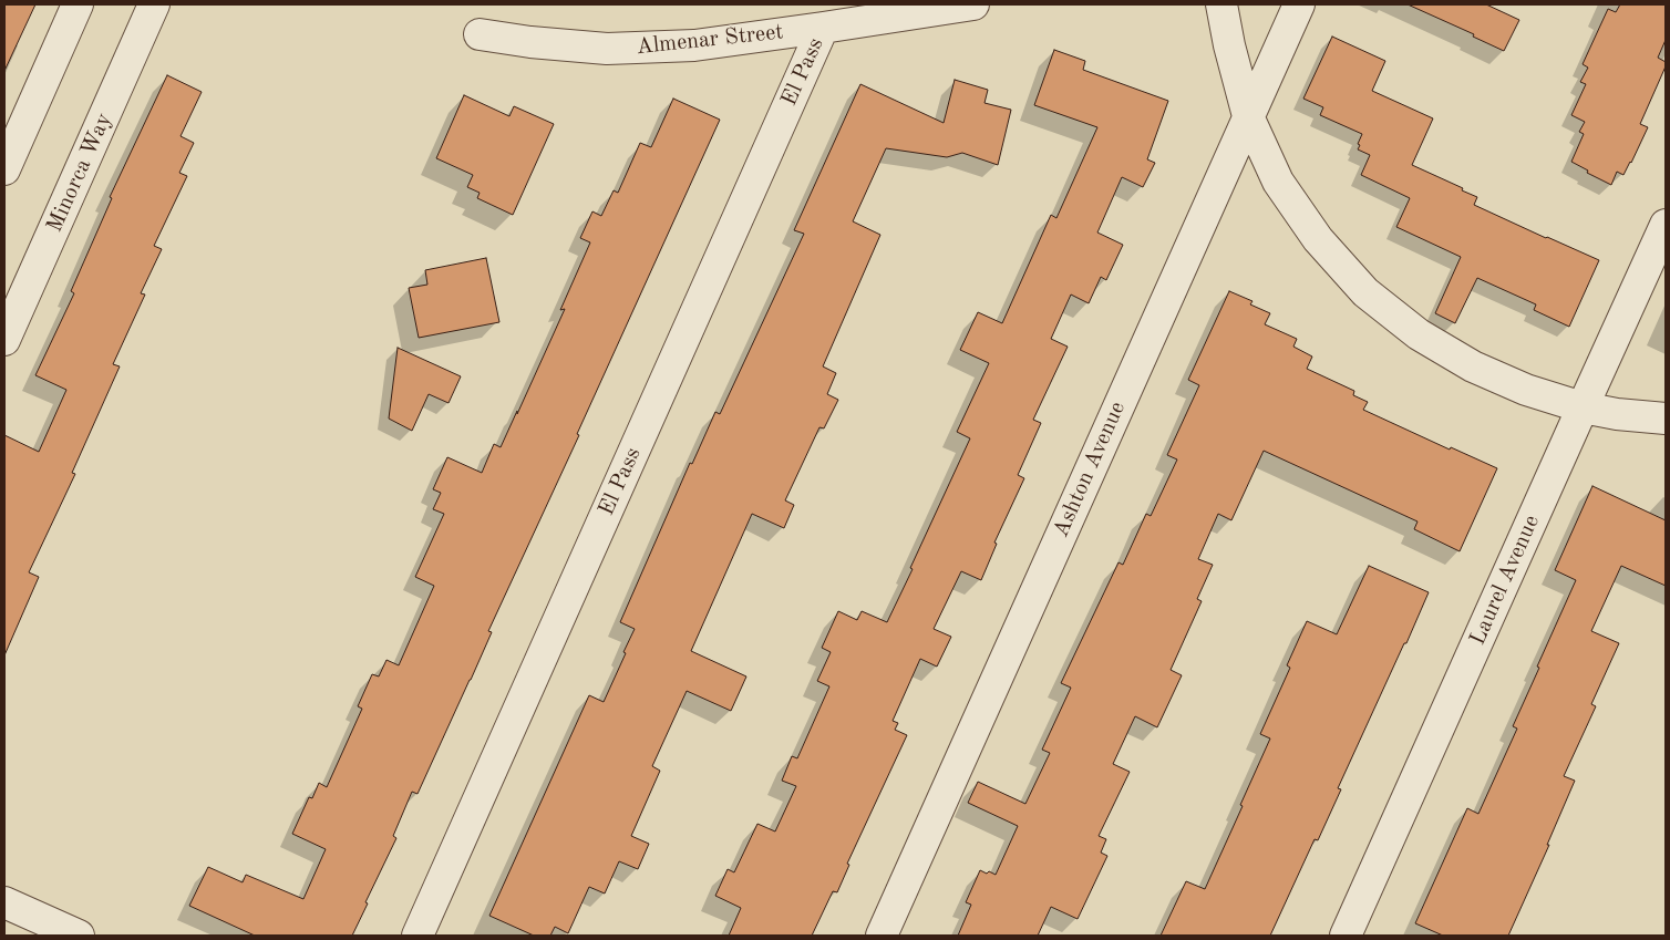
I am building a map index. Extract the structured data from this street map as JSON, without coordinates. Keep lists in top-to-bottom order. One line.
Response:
{"streets":{"street":["Almenar Street","El Pass","Minorca Way","Ashton Avenue","Laurel Avenue"]},"crossings":[["Almenar Street","El Pass"]]}
